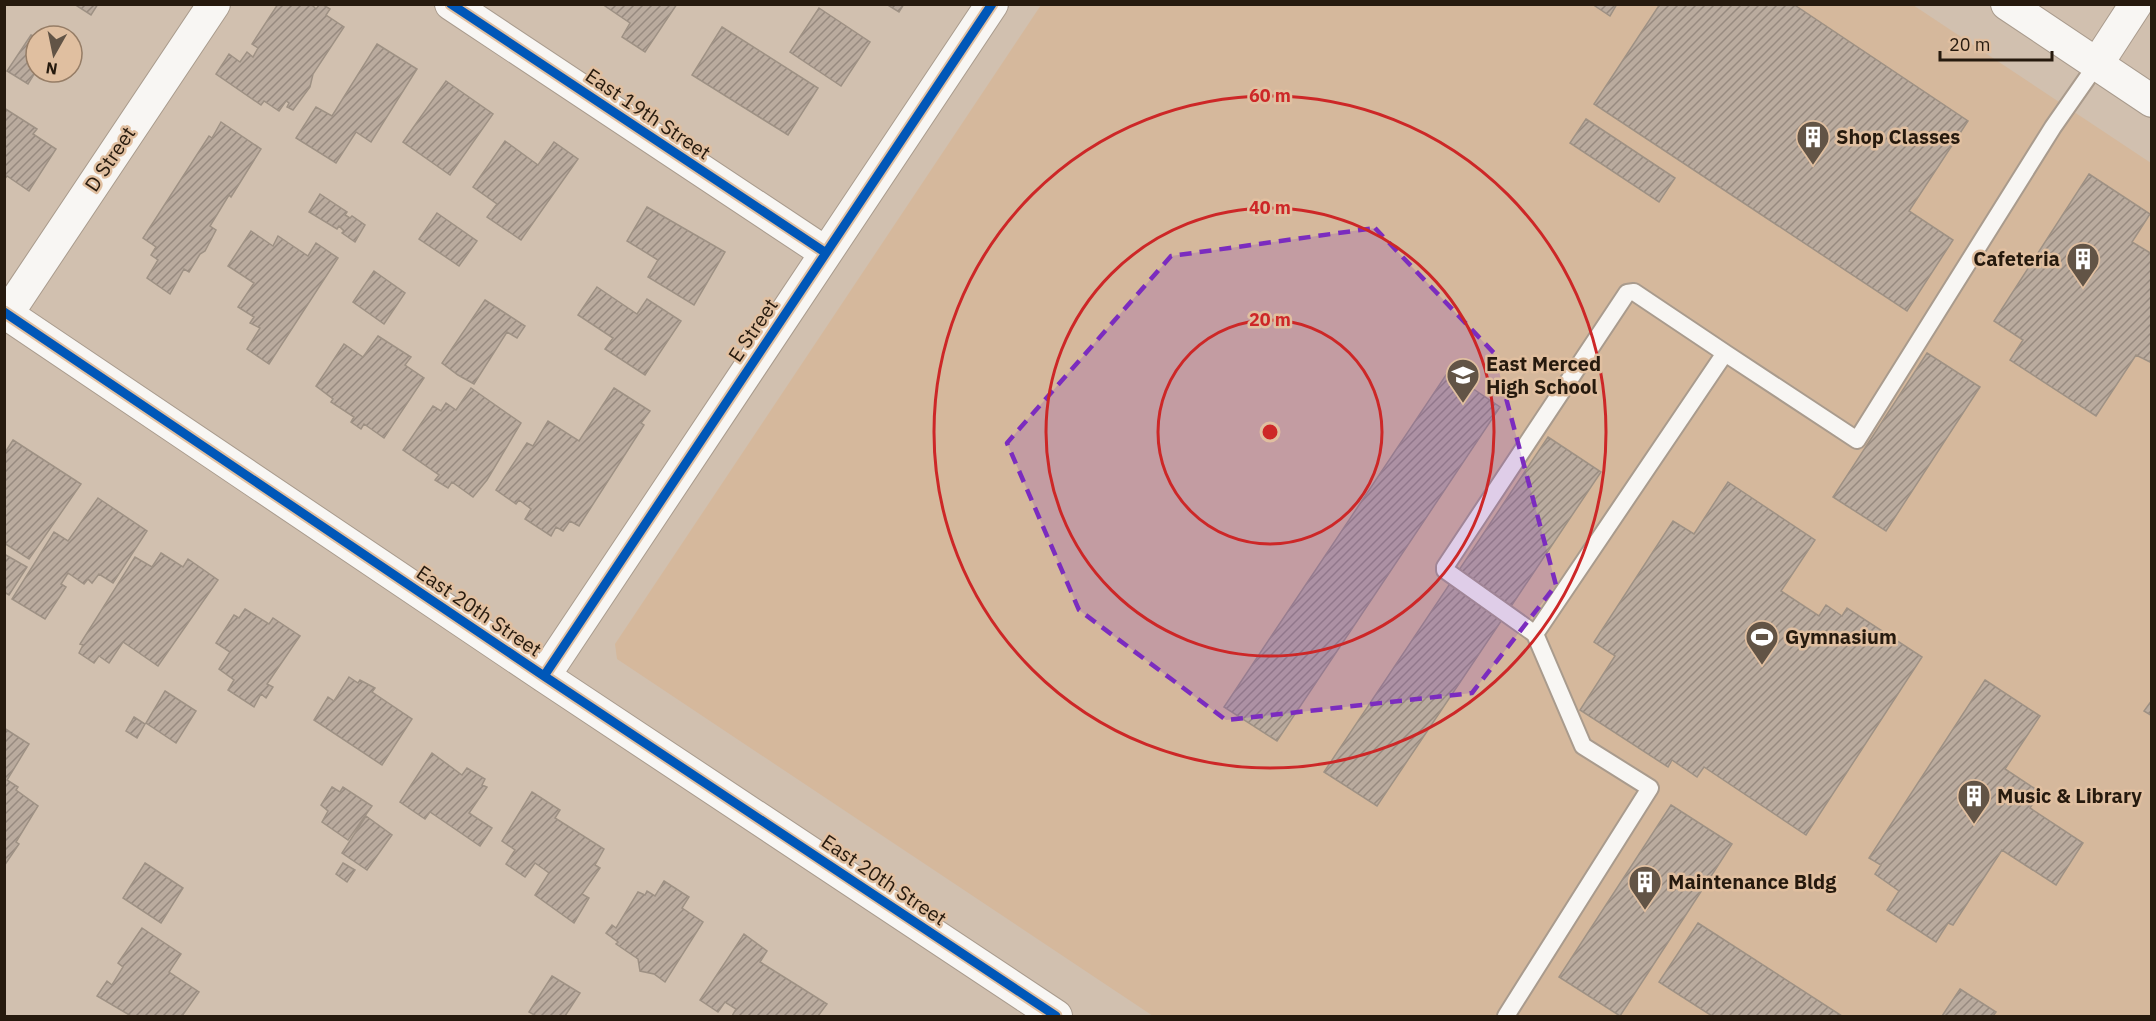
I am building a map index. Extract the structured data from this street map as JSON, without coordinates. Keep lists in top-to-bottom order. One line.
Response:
{"streets":{"street":["East 19th Street","D Street","E Street","East 20th Street"]},"crossings":[["East 19th Street","E Street"],["D Street","East 20th Street"],["E Street","East 20th Street"]],"places":{"building":["Shop Classes","Cafeteria","Music & Library","Maintenance Bldg"],"school or university":["East Merced High School"],"sports":["Gymnasium"]},"scale_bar":"20 m","north":"bottom","rings":["60 m","40 m","20 m"]}
